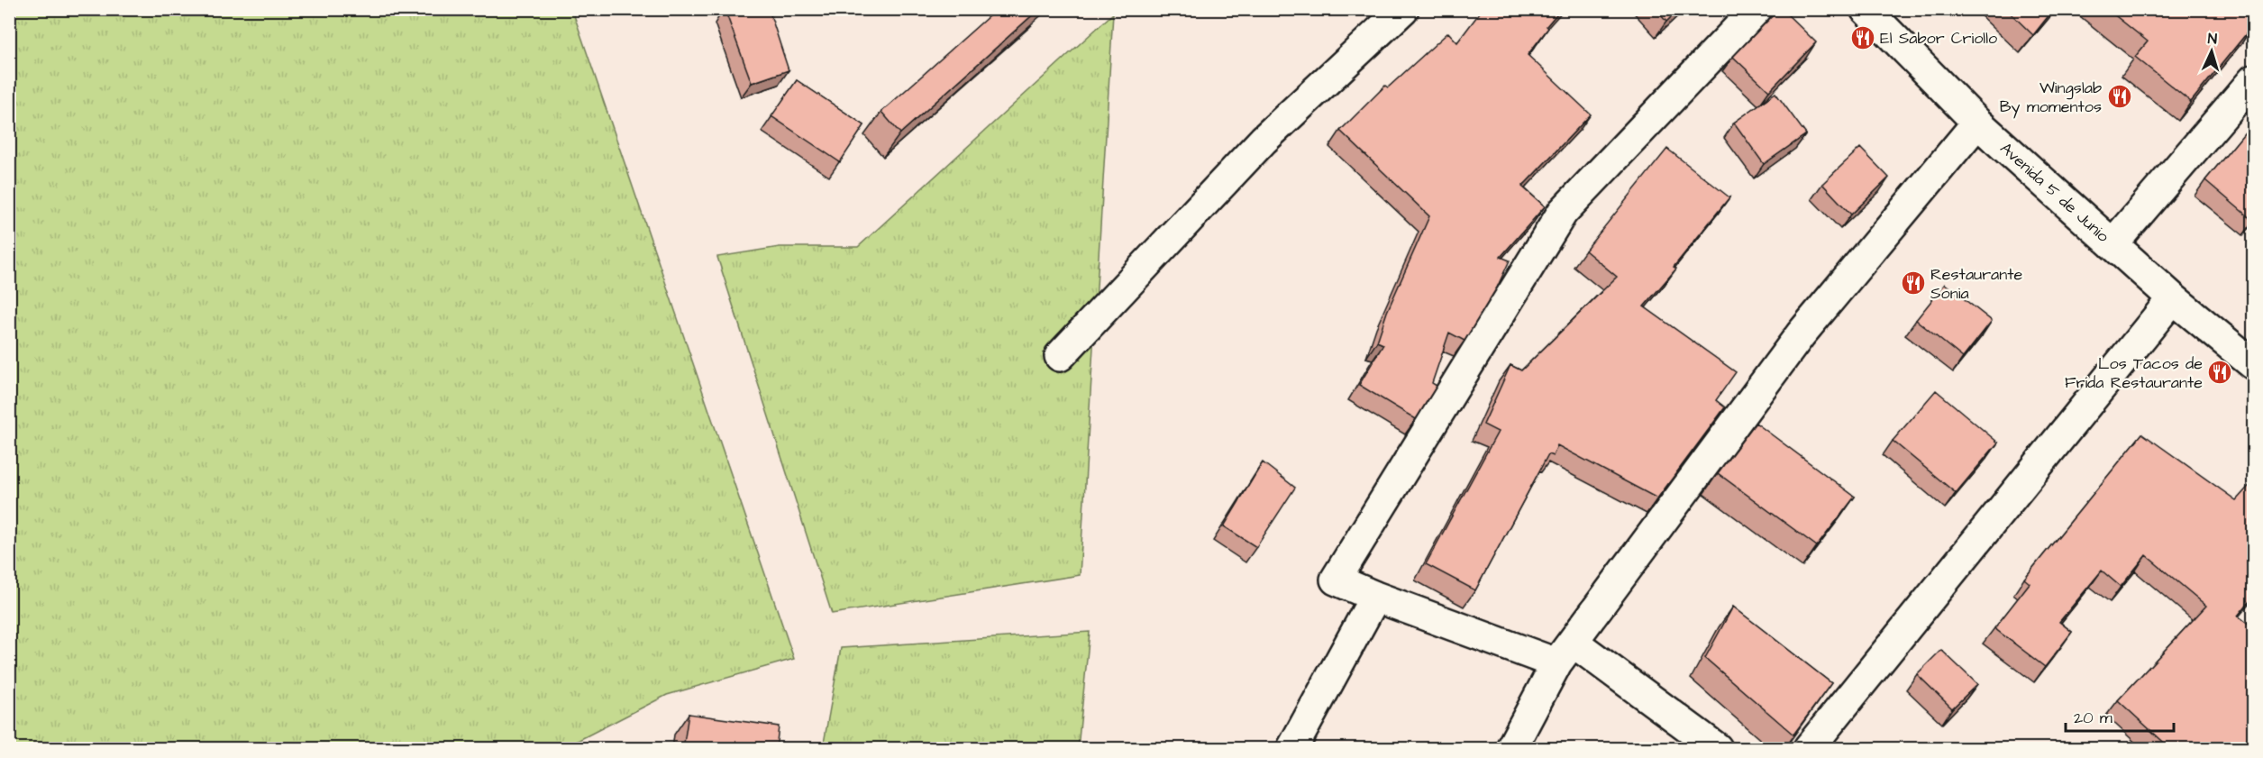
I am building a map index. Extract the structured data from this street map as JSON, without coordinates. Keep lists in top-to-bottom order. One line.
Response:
{"streets":{"street":["Avenida 5 de Junio"]},"places":{"restaurant":["El Sabor Criollo","Wingslab By momentos","Restaurante Sonia","Los Tacos de Frida Restaurante"]},"scale_bar":"20 m","north":"top"}
